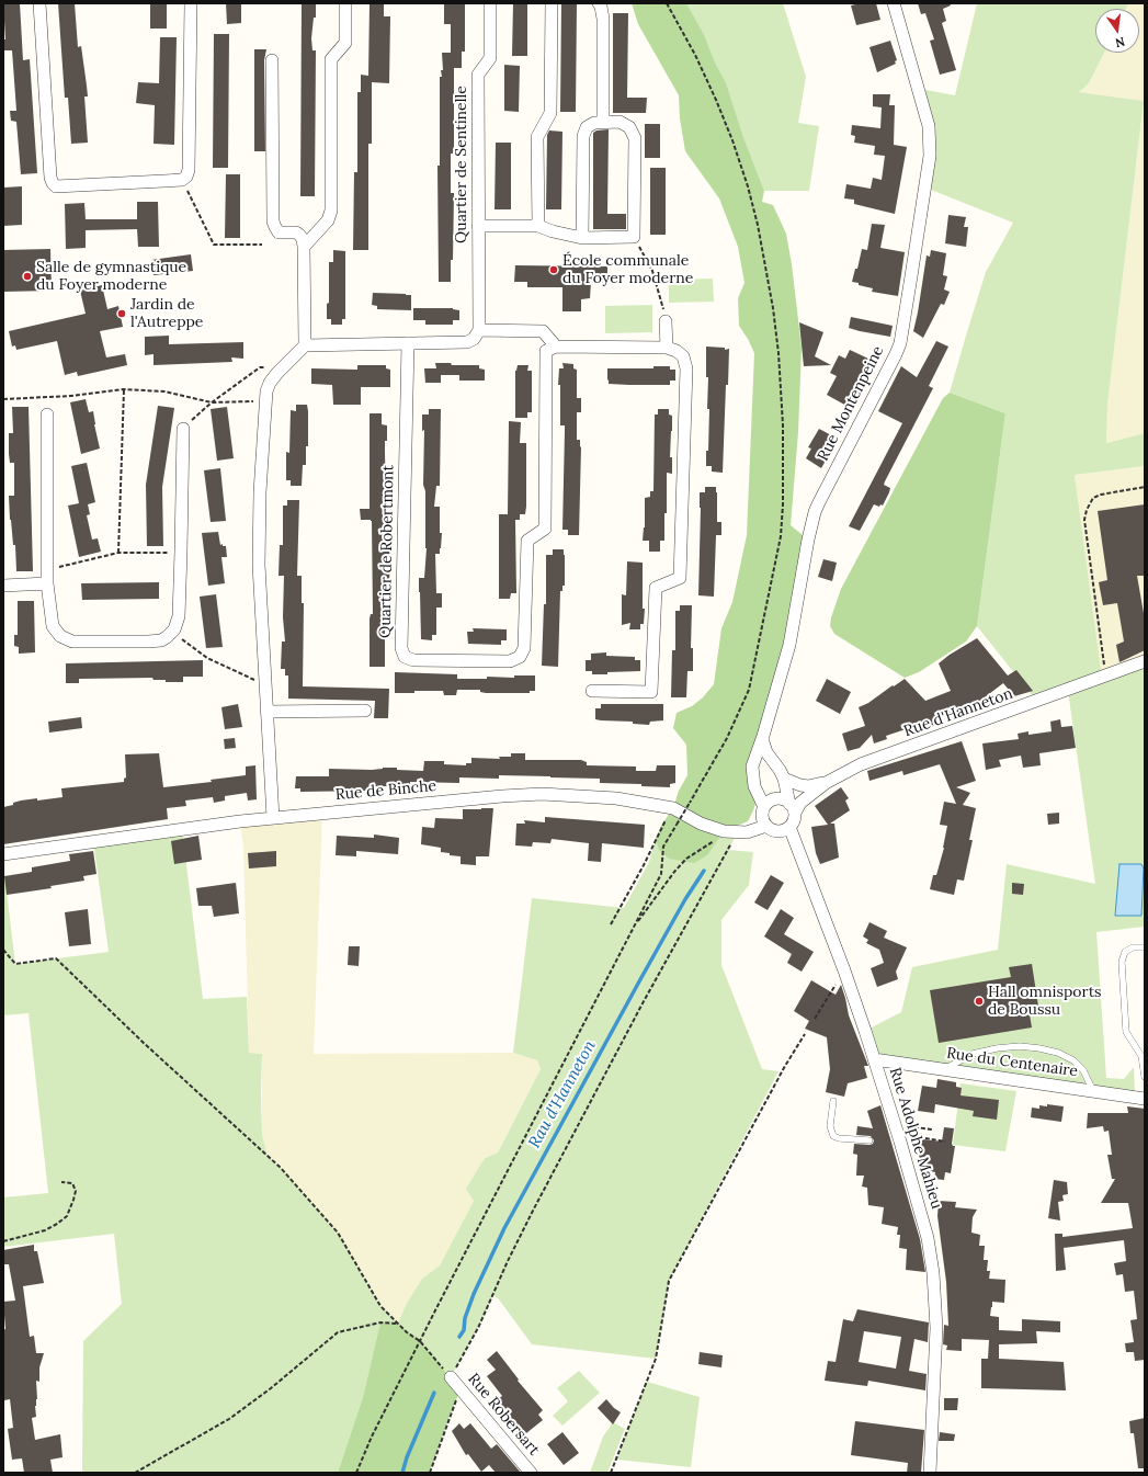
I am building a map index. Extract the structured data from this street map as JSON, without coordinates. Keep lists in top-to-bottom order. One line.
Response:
{"streets":{"street":["Quartier de Sentinelle","Rue Montenpeine","Quartier de Robertmont","Rue d'Hanneton","Rue de Binche","Rue du Centenaire","Rue Adolphe Mahieu","Rue Robersart"]},"crossings":[["Rue Montenpeine","Rue d'Hanneton"],["Rue Montenpeine","Rue de Binche"],["Rue Montenpeine","Rue Adolphe Mahieu"],["Rue d'Hanneton","Rue de Binche"],["Rue d'Hanneton","Rue Adolphe Mahieu"],["Rue de Binche","Rue Adolphe Mahieu"],["Rue du Centenaire","Rue Adolphe Mahieu"]],"water":["Rau d'Hanneton"],"places":["École communale du Foyer moderne","Salle de gymnastique du Foyer moderne","Jardin de l'Autreppe","Hall omnisports de Boussu"],"north":"bottom"}
